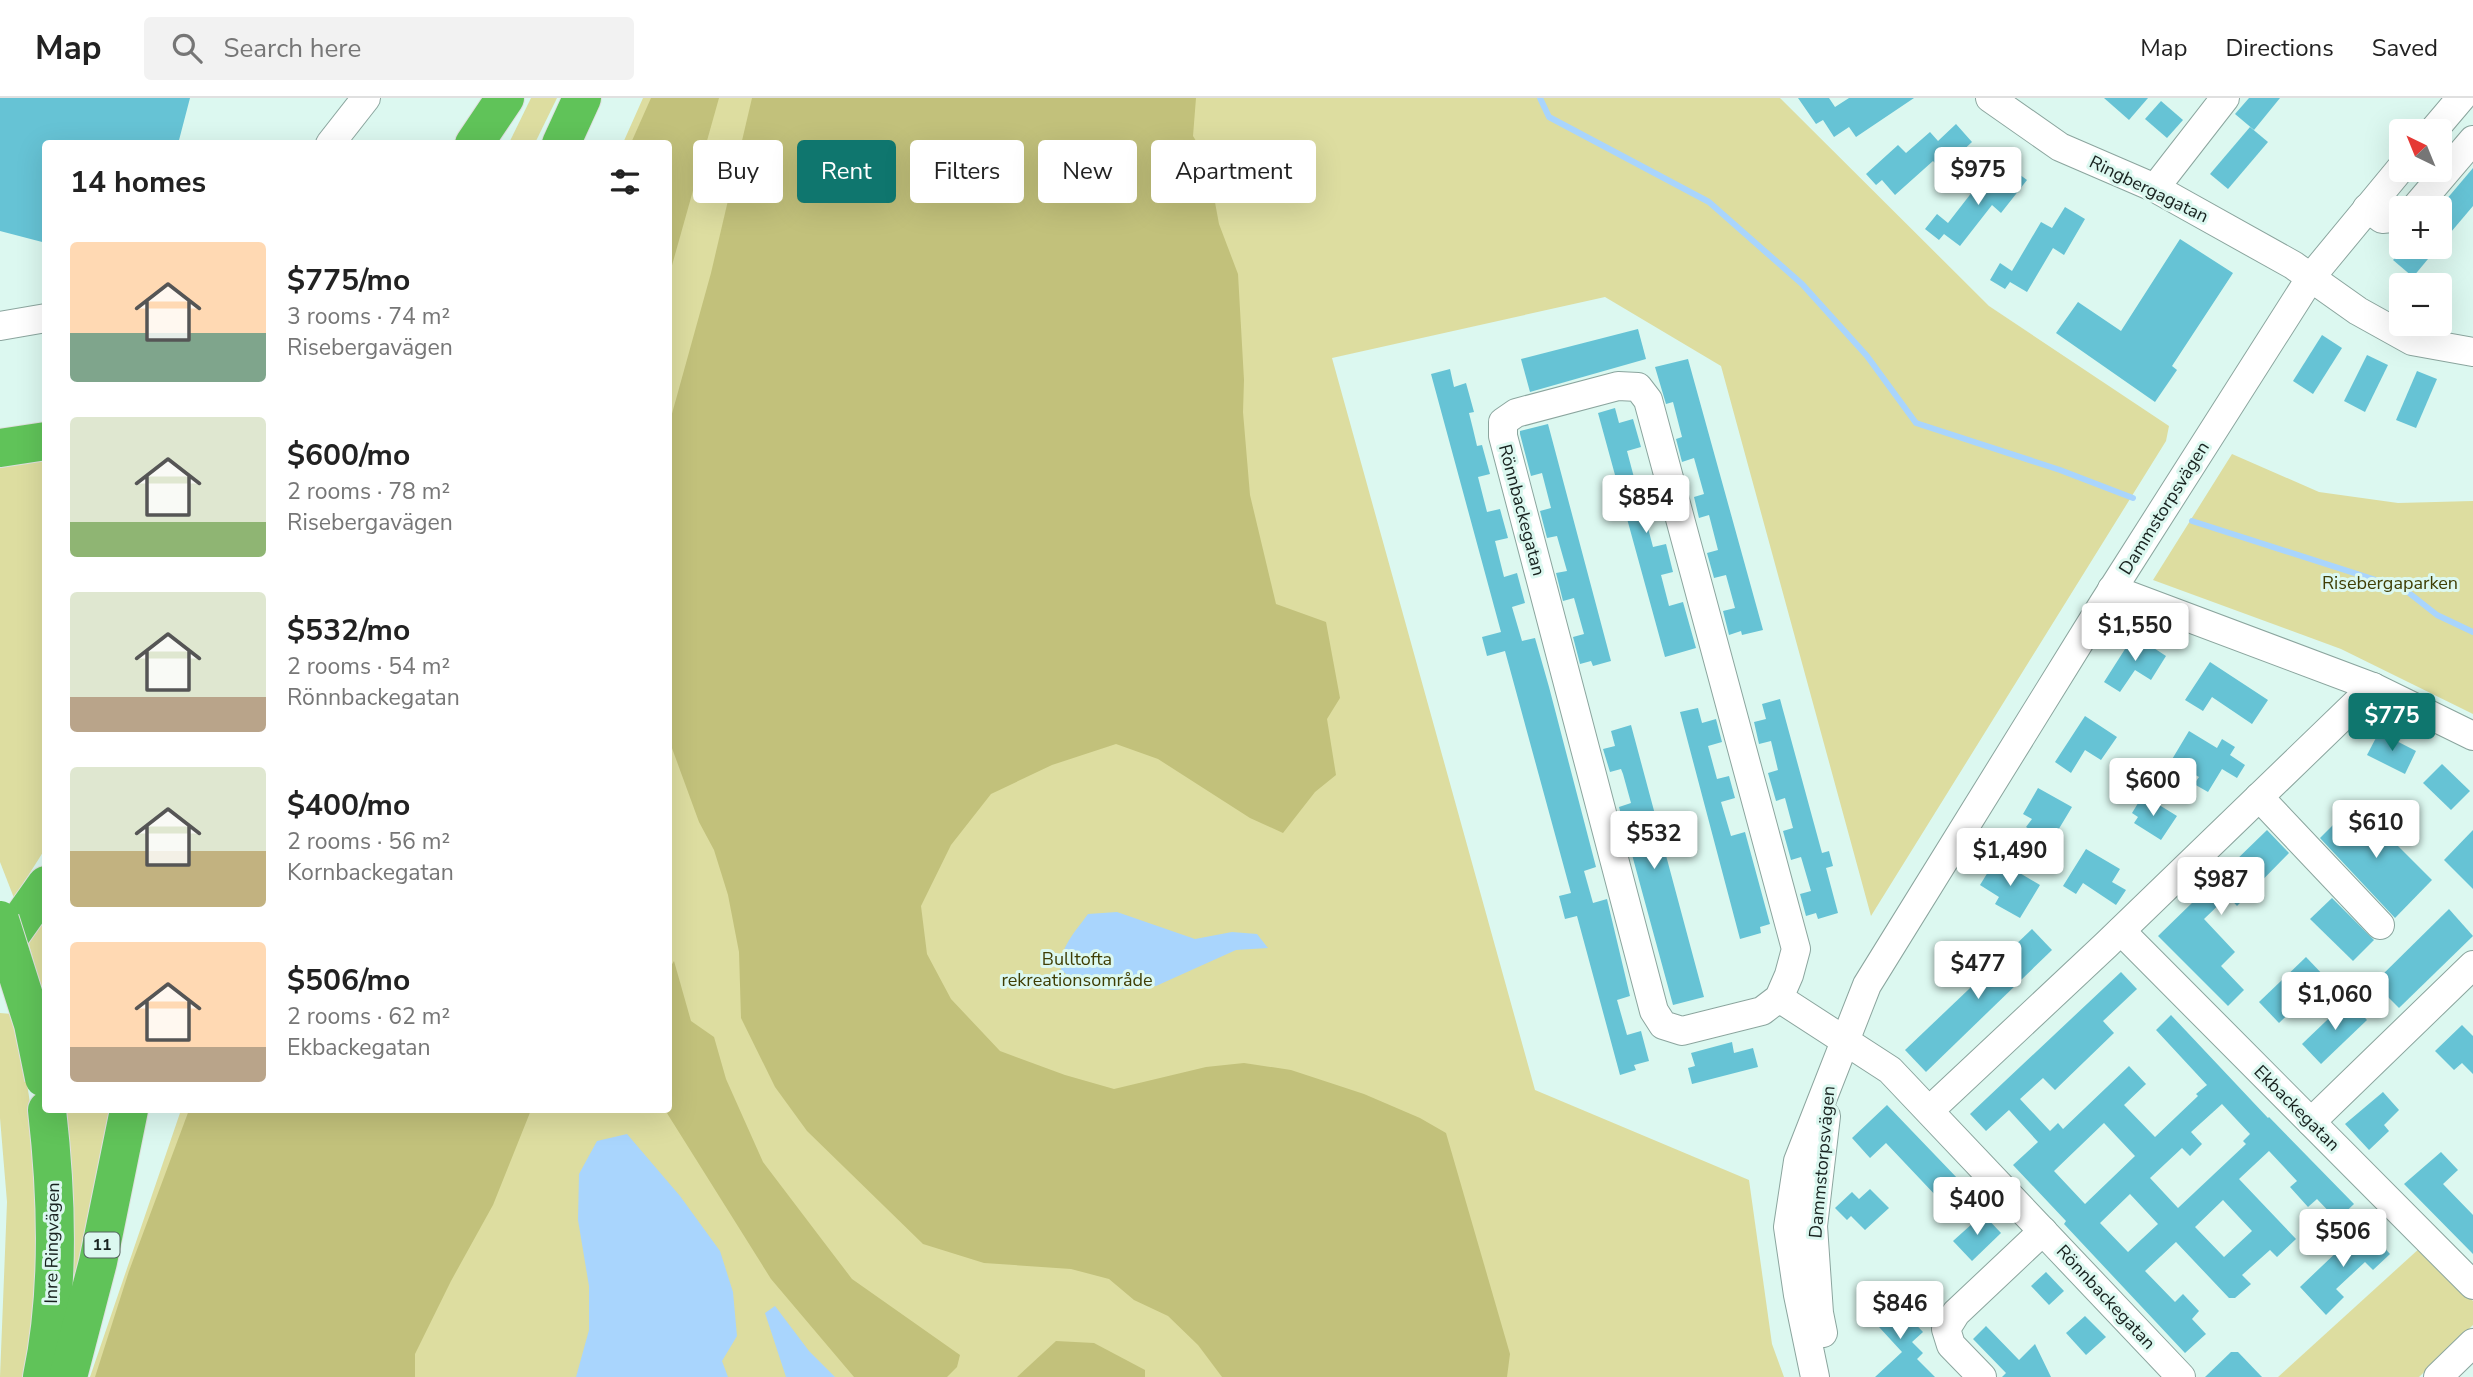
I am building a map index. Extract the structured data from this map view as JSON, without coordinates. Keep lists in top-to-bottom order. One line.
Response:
{"streets":{"highway":["Inre Ringvägen","11"],"street":["Ringbergagatan","Dammstorpsvägen","Rönnbackegatan","Ekbackegatan"]},"crossings":[["Ringbergagatan","Dammstorpsvägen"],["Dammstorpsvägen","Rönnbackegatan"]],"parks":["Risebergaparken","Bulltofta rekreationsområde"],"north":"top left","page":{"header":"Map","search":"Search here","nav":["Map","Directions","Saved"],"map_buttons":["+","−"],"chip":["Buy","Rent","Filters","New","Apartment"],"heading":"14 homes","price":["$975","$854","$1,550","$775","$600","$610","$532","$1,490","$987","$477","$1,060","$400","$506","$846"],"list":[{"name":"$775/mo","note":"3 rooms · 74 m² · Risebergavägen"},{"name":"$600/mo","note":"2 rooms · 78 m² · Risebergavägen"},{"name":"$532/mo","note":"2 rooms · 54 m² · Rönnbackegatan"},{"name":"$400/mo","note":"2 rooms · 56 m² · Kornbackegatan"},{"name":"$506/mo","note":"2 rooms · 62 m² · Ekbackegatan"}]}}
